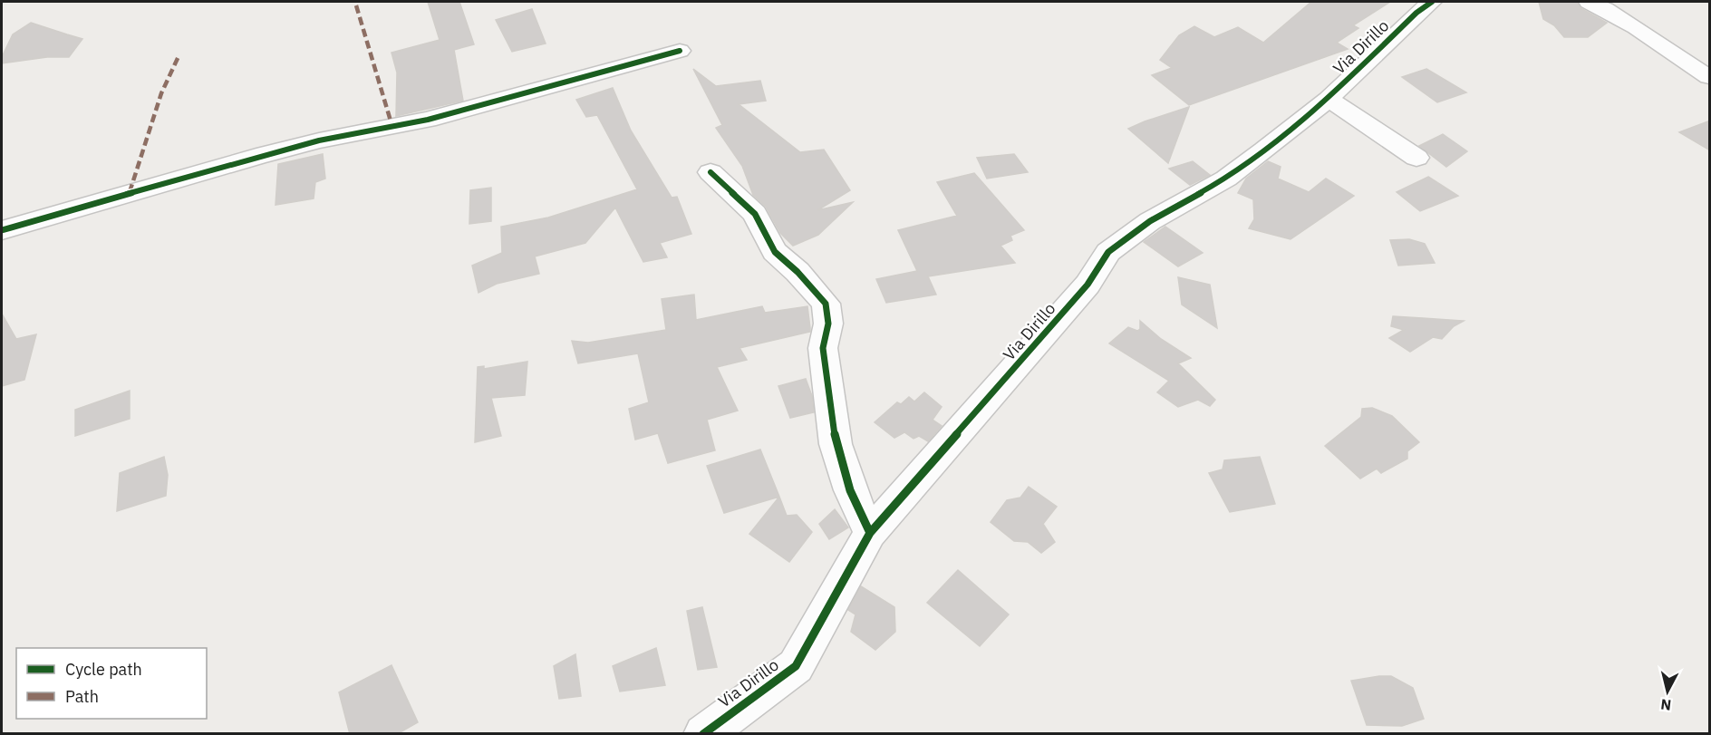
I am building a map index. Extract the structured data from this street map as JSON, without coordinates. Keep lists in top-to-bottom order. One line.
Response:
{"streets":{"street":["Via Dirillo"]},"legend":["Cycle path","Path"],"north":"bottom"}
